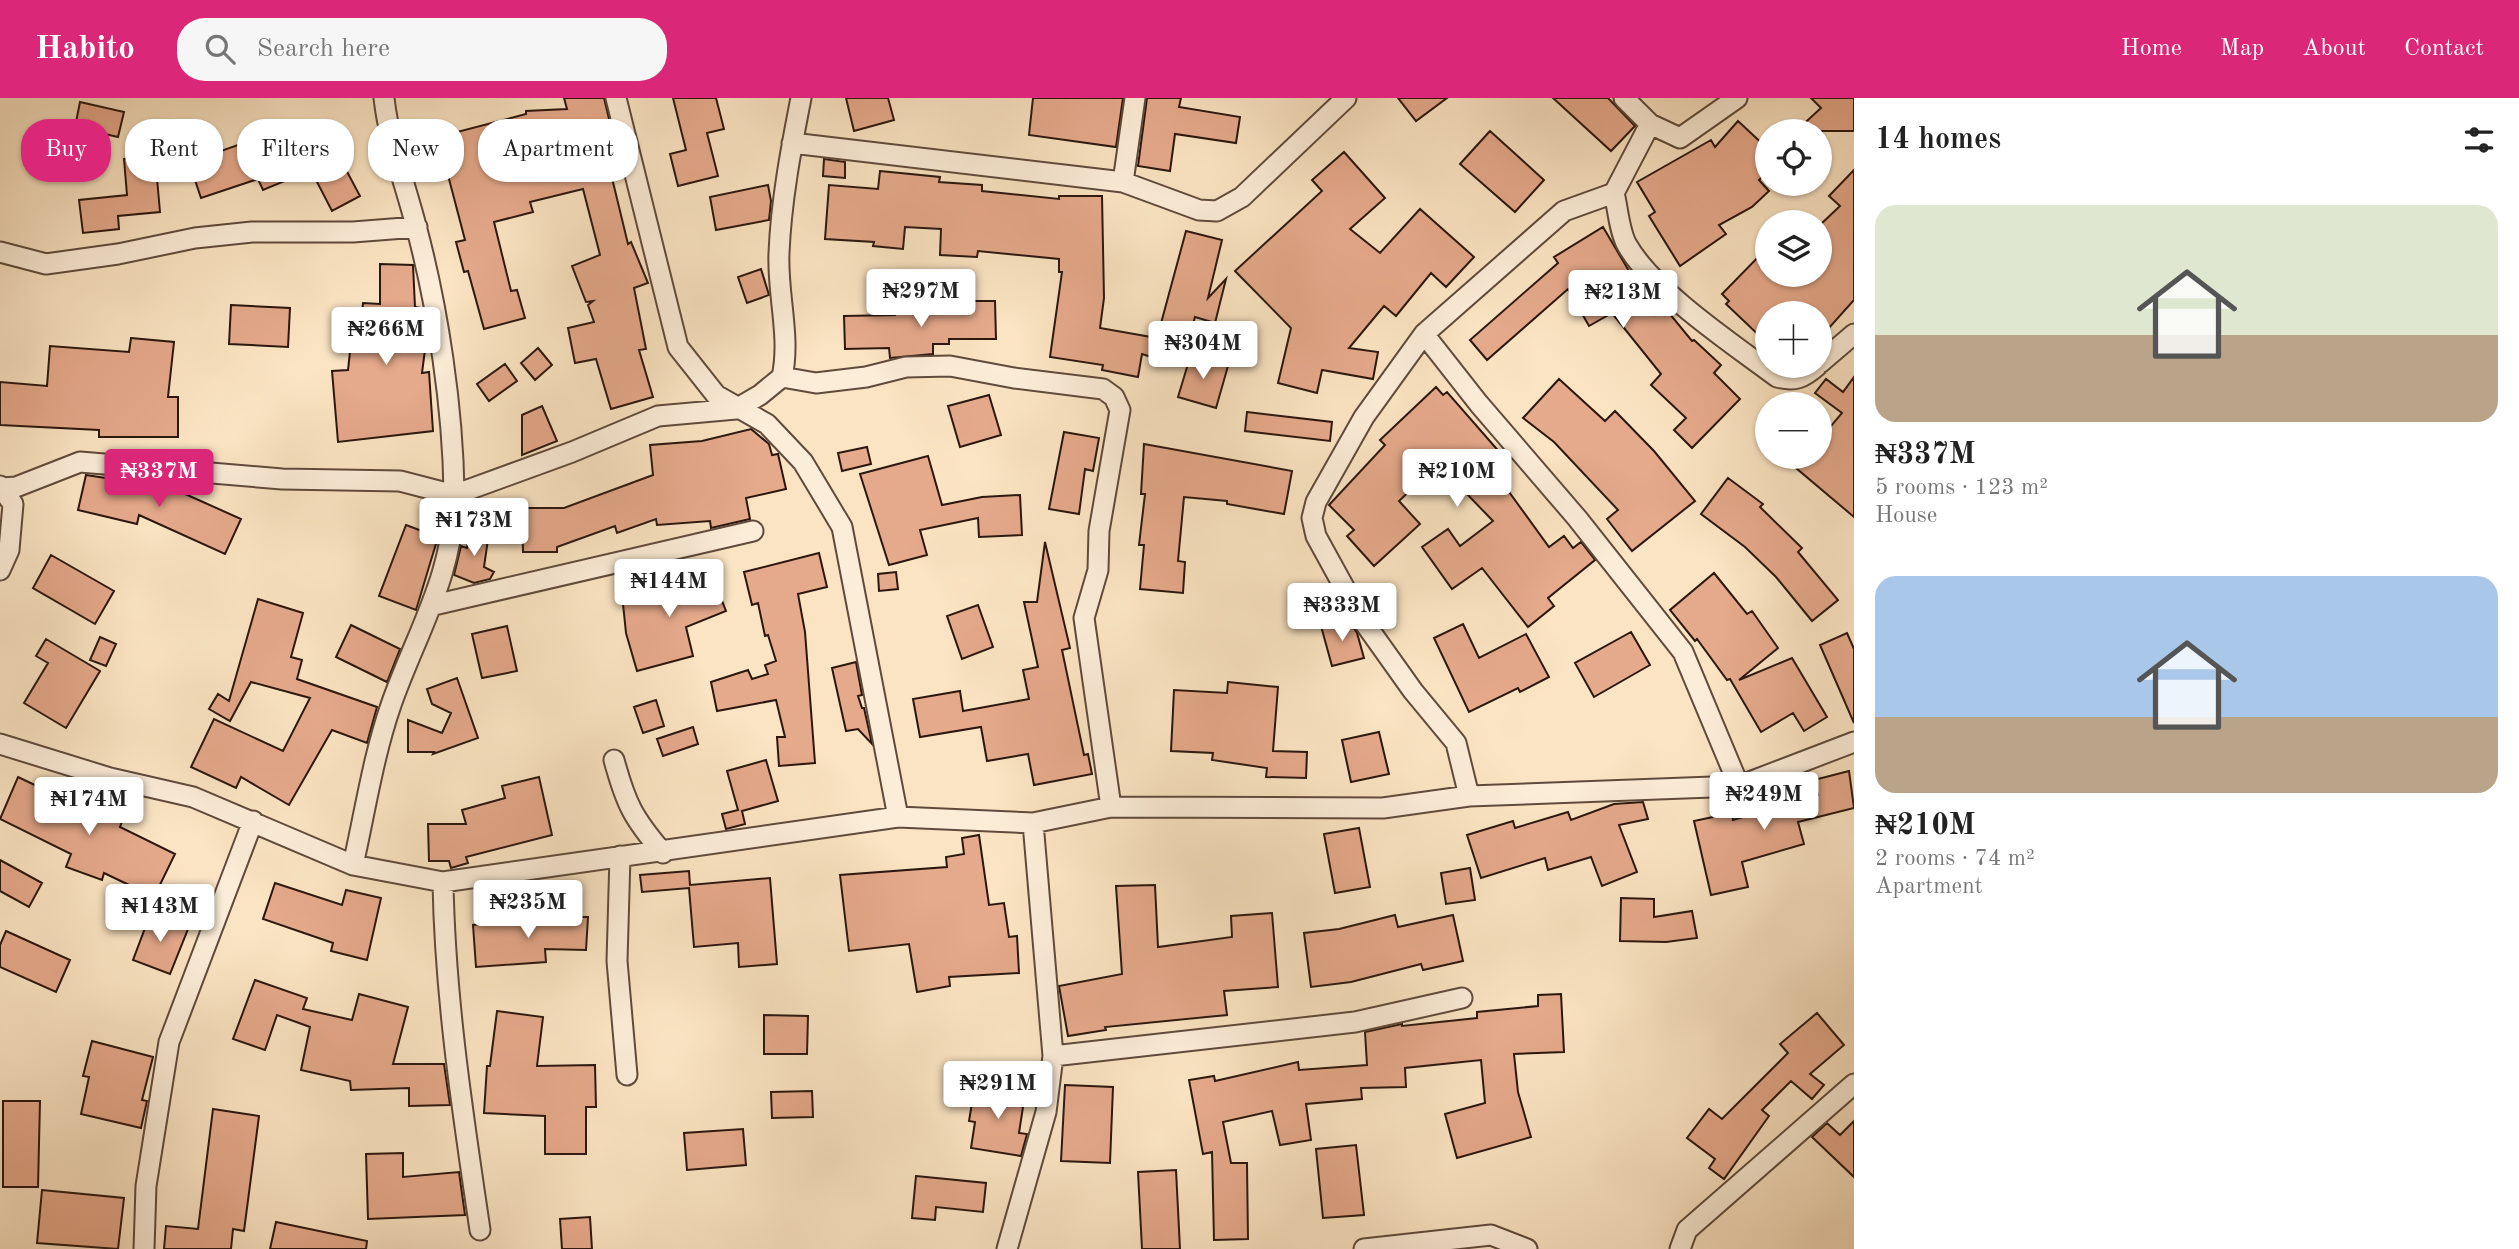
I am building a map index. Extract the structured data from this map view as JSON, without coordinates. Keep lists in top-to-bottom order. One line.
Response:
{"page":{"header":"Habito","search":"Search here","nav":["Home","Map","About","Contact"],"heading":"14 homes","map_buttons":["+","−"],"chip":["Buy","Rent","Filters","New","Apartment"],"list":[{"name":"₦337M","note":"5 rooms · 123 m² · House"},{"name":"₦210M","note":"2 rooms · 74 m² · Apartment"}],"price":["₦297M","₦213M","₦266M","₦304M","₦337M","₦210M","₦173M","₦144M","₦333M","₦249M","₦174M","₦235M","₦143M","₦291M"]}}
